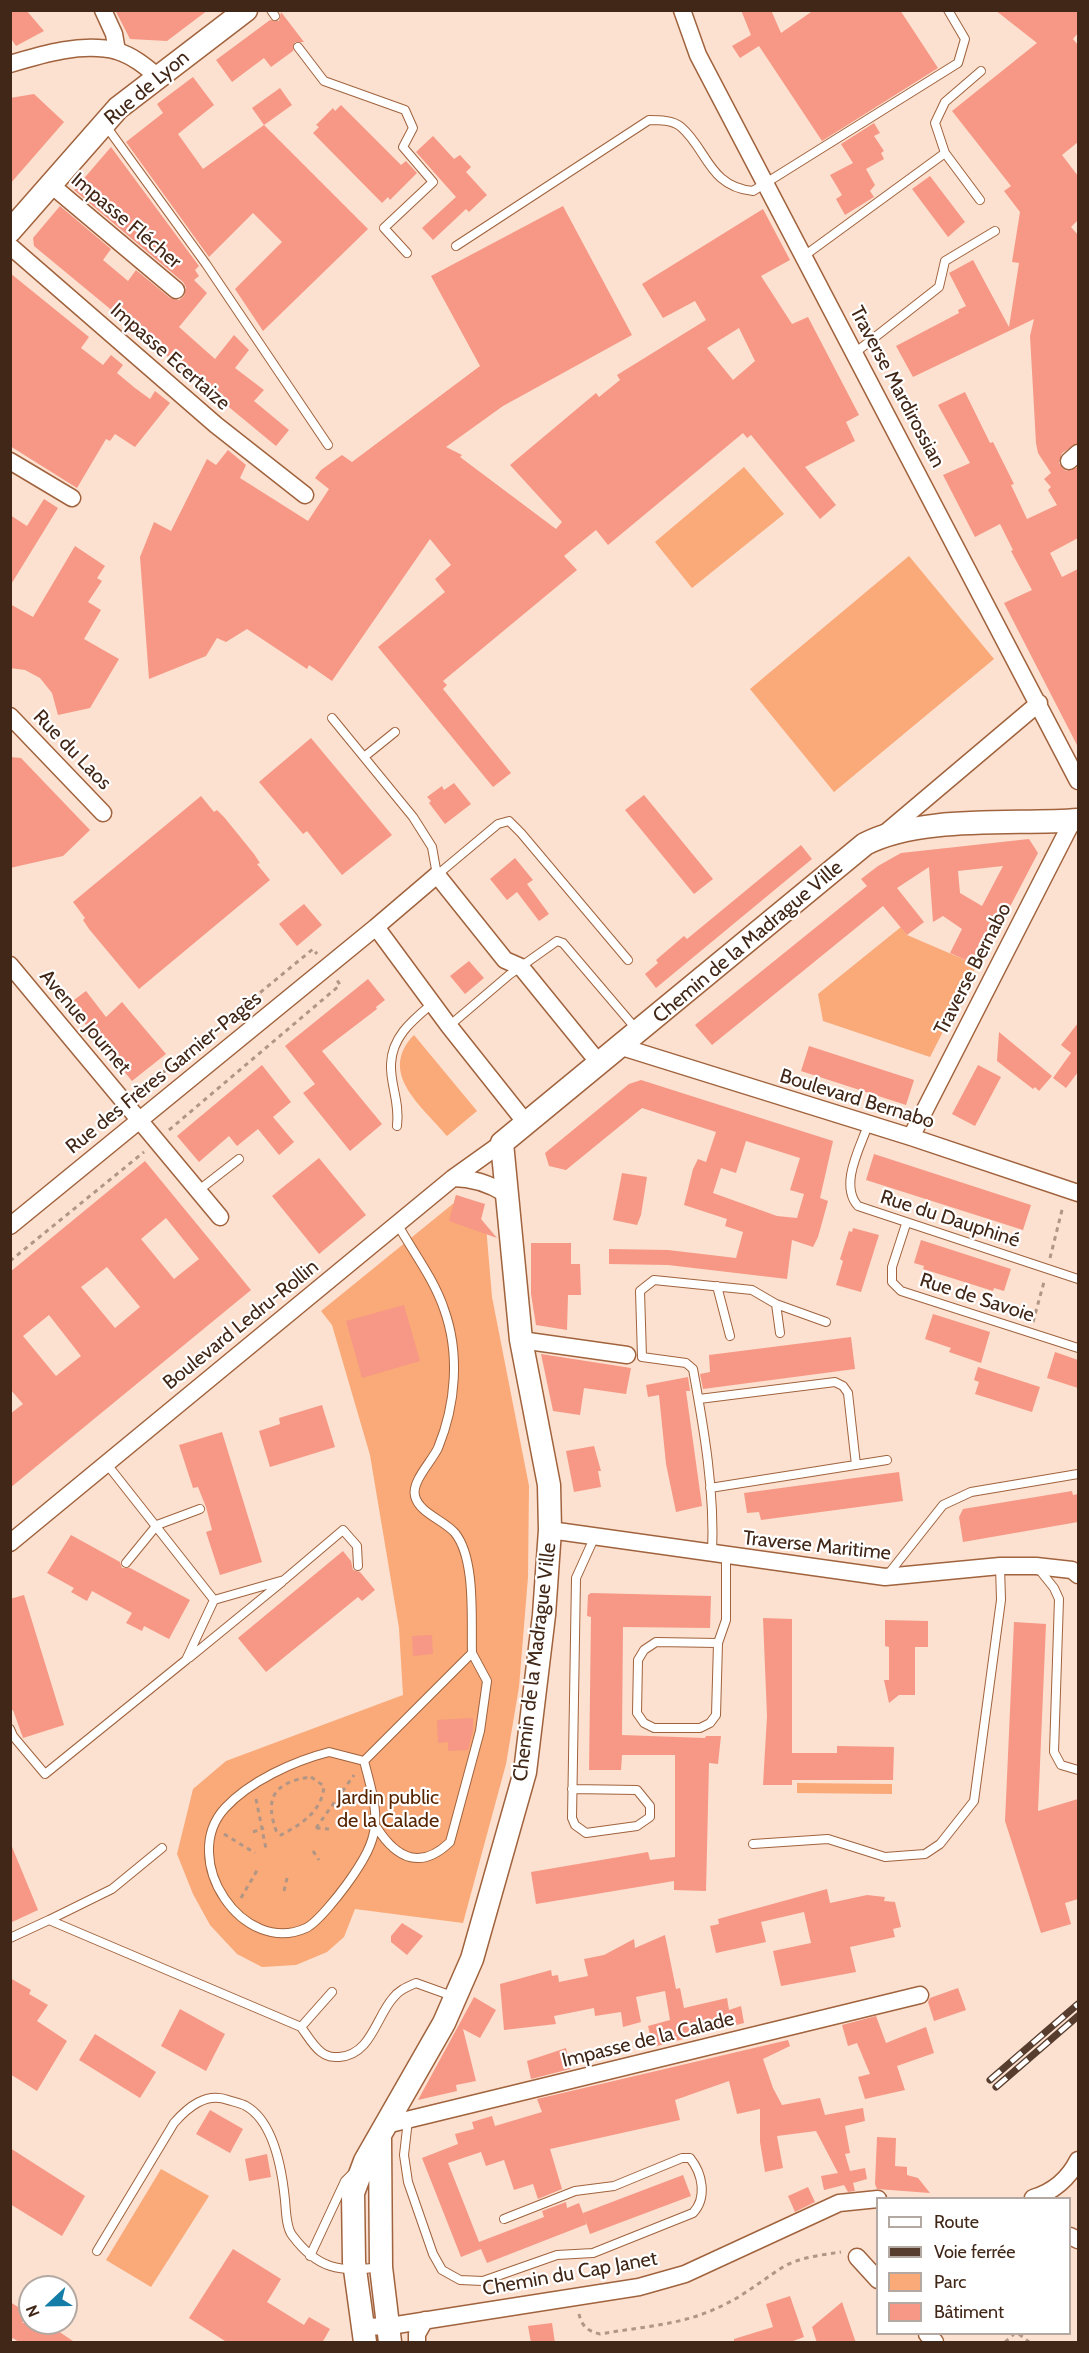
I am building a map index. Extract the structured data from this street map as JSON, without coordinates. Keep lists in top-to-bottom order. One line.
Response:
{"streets":{"street":["Rue de Lyon","Impasse Flécher","Impasse Ecertaize","Traverse Mardirossian","Rue du Laos","Chemin de la Madrague Ville","Traverse Bernabo","Avenue Journet","Rue des Frères Garnier-Pagès","Boulevard Bernabo","Boulevard Ledru-Rollin","Traverse Maritime","Impasse de la Calade","Chemin du Cap Janet"],"lane":["Rue du Dauphiné","Rue de Savoie"]},"crossings":[["Rue de Lyon","Impasse Flécher"],["Chemin de la Madrague Ville","Traverse Bernabo"],["Chemin de la Madrague Ville","Boulevard Bernabo"],["Chemin de la Madrague Ville","Boulevard Ledru-Rollin"],["Chemin de la Madrague Ville","Traverse Maritime"],["Chemin de la Madrague Ville","Impasse de la Calade"],["Chemin de la Madrague Ville","Chemin du Cap Janet"],["Traverse Bernabo","Boulevard Bernabo"],["Avenue Journet","Rue des Frères Garnier-Pagès"],["Boulevard Bernabo","Rue du Dauphiné"],["Rue du Dauphiné","Rue de Savoie"]],"parks":["Jardin public de la Calade"],"legend":["Route","Voie ferrée","Parc","Bâtiment"],"north":"left"}
